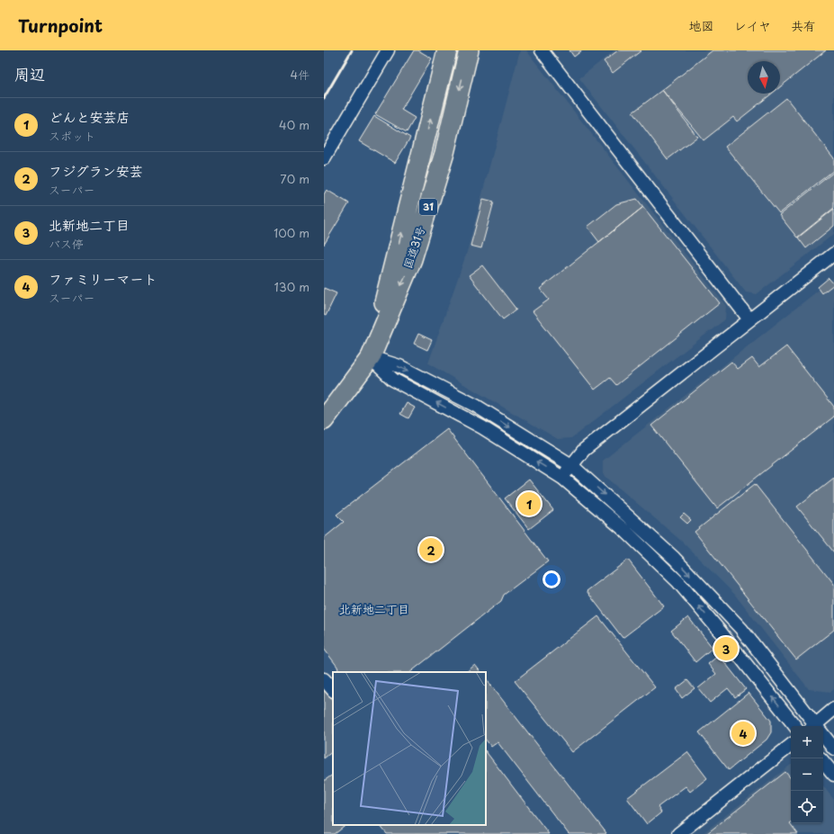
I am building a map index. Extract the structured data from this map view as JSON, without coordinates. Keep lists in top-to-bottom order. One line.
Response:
{"streets":{"highway":["31","国道31号"]},"districts":["北新地二丁目"],"north":"bottom","page":{"header":"Turnpoint","nav":["地図","レイヤ","共有"],"heading":["周辺","4件"],"list":[{"mark":"1","name":"どんと安芸店","note":"スポット","value":"40 m"},{"mark":"2","name":"フジグラン安芸","note":"スーパー","value":"70 m"},{"mark":"3","name":"北新地二丁目","note":"バス停","value":"100 m"},{"mark":"4","name":"ファミリーマート","note":"スーパー","value":"130 m"}],"pins":["1","2","3","4"],"map_buttons":["+","−"]}}
